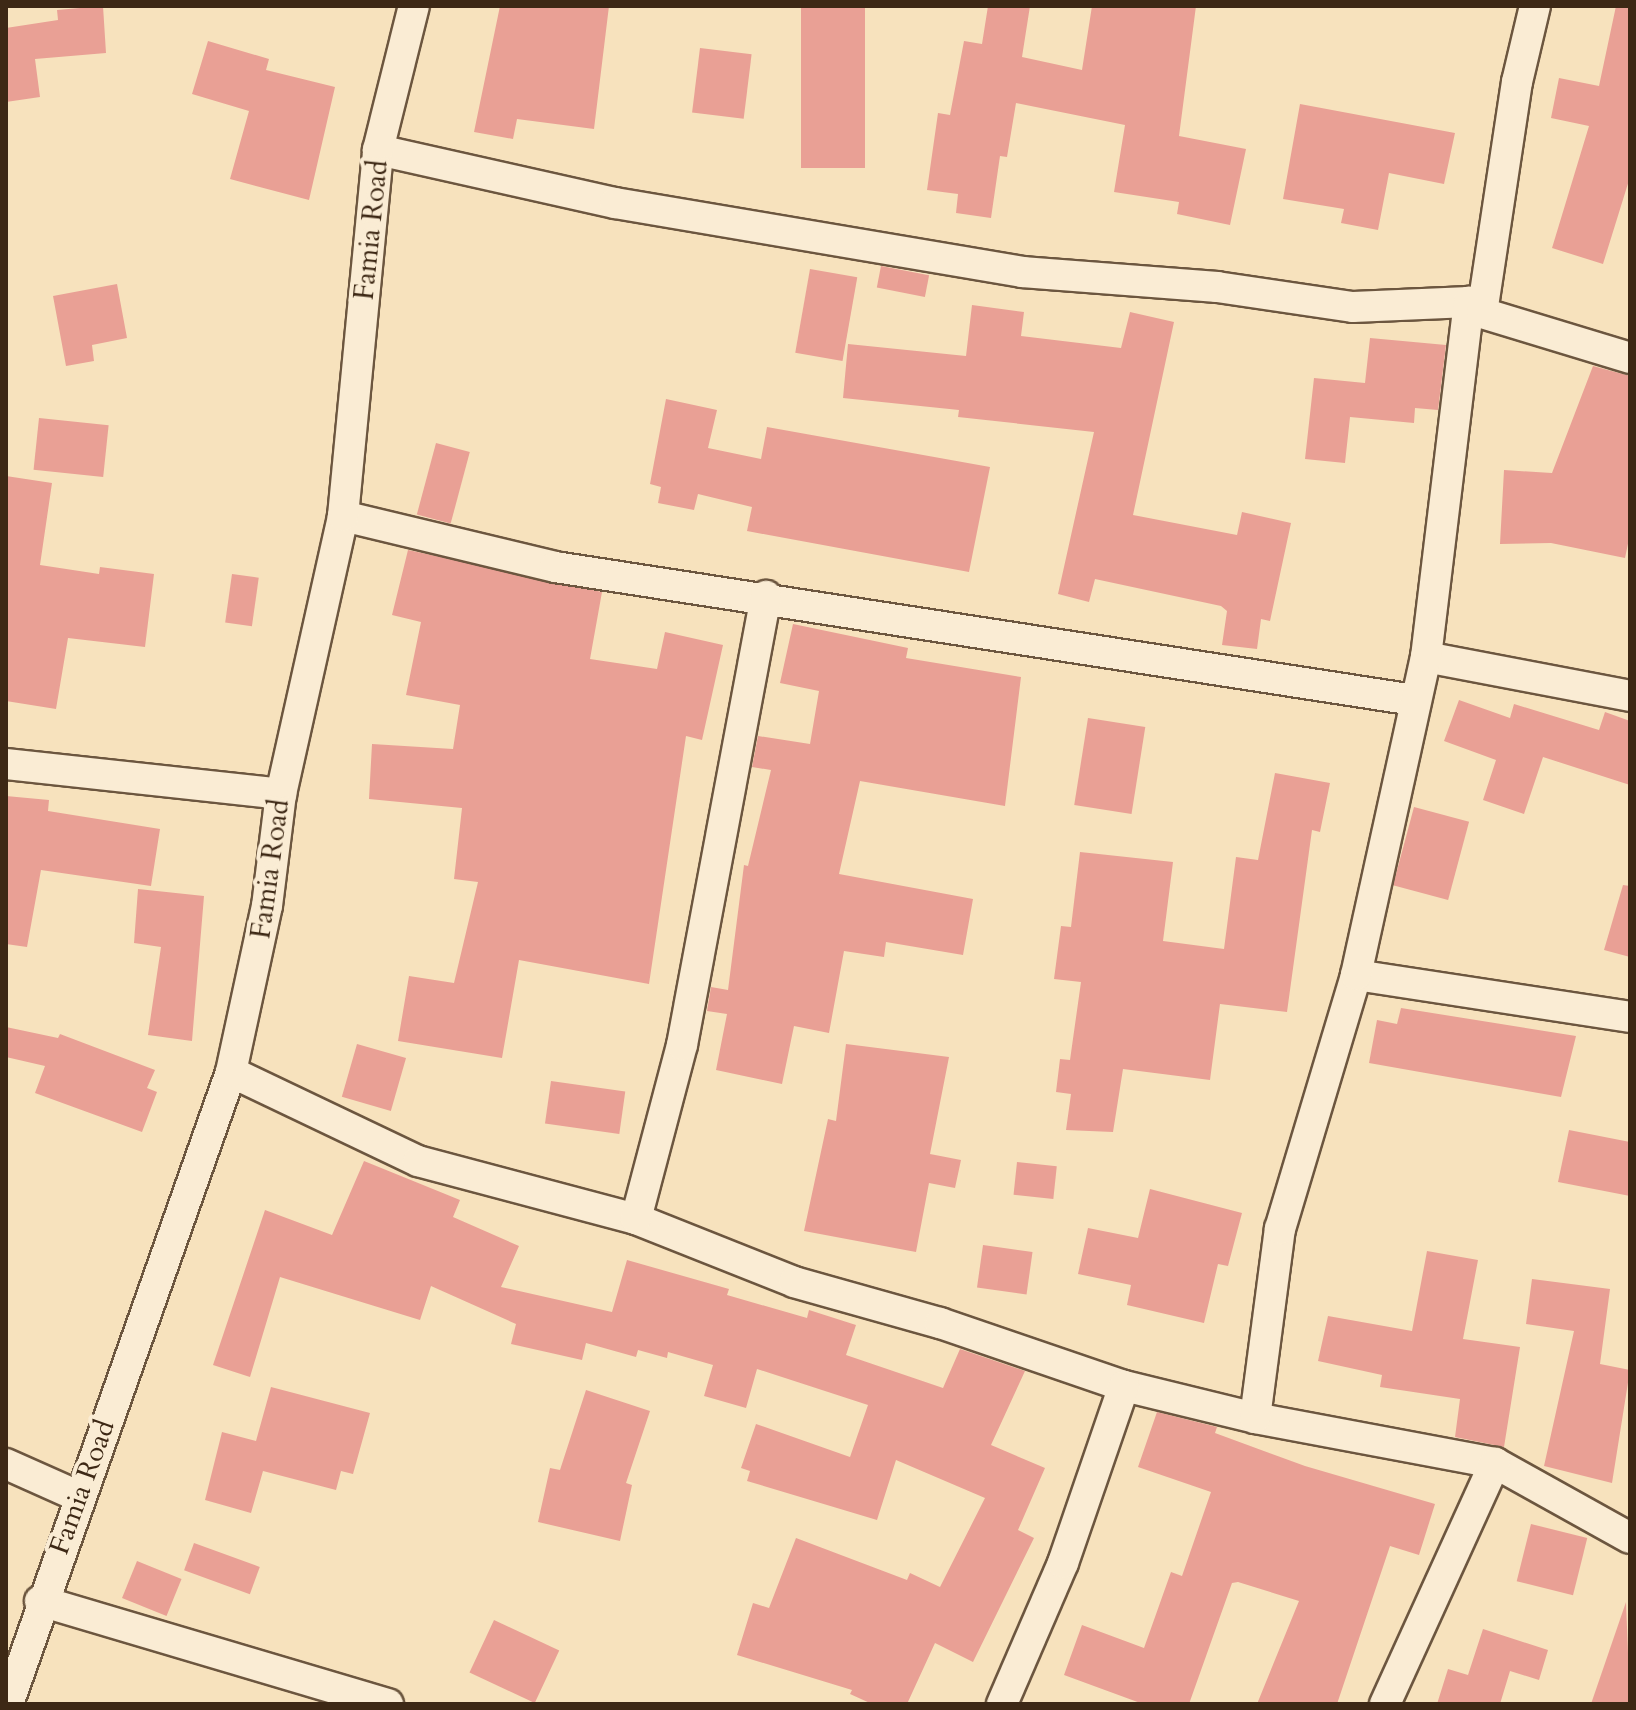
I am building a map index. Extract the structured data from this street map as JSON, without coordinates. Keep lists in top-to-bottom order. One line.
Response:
{"streets":{"street":["Famia Road"]}}
